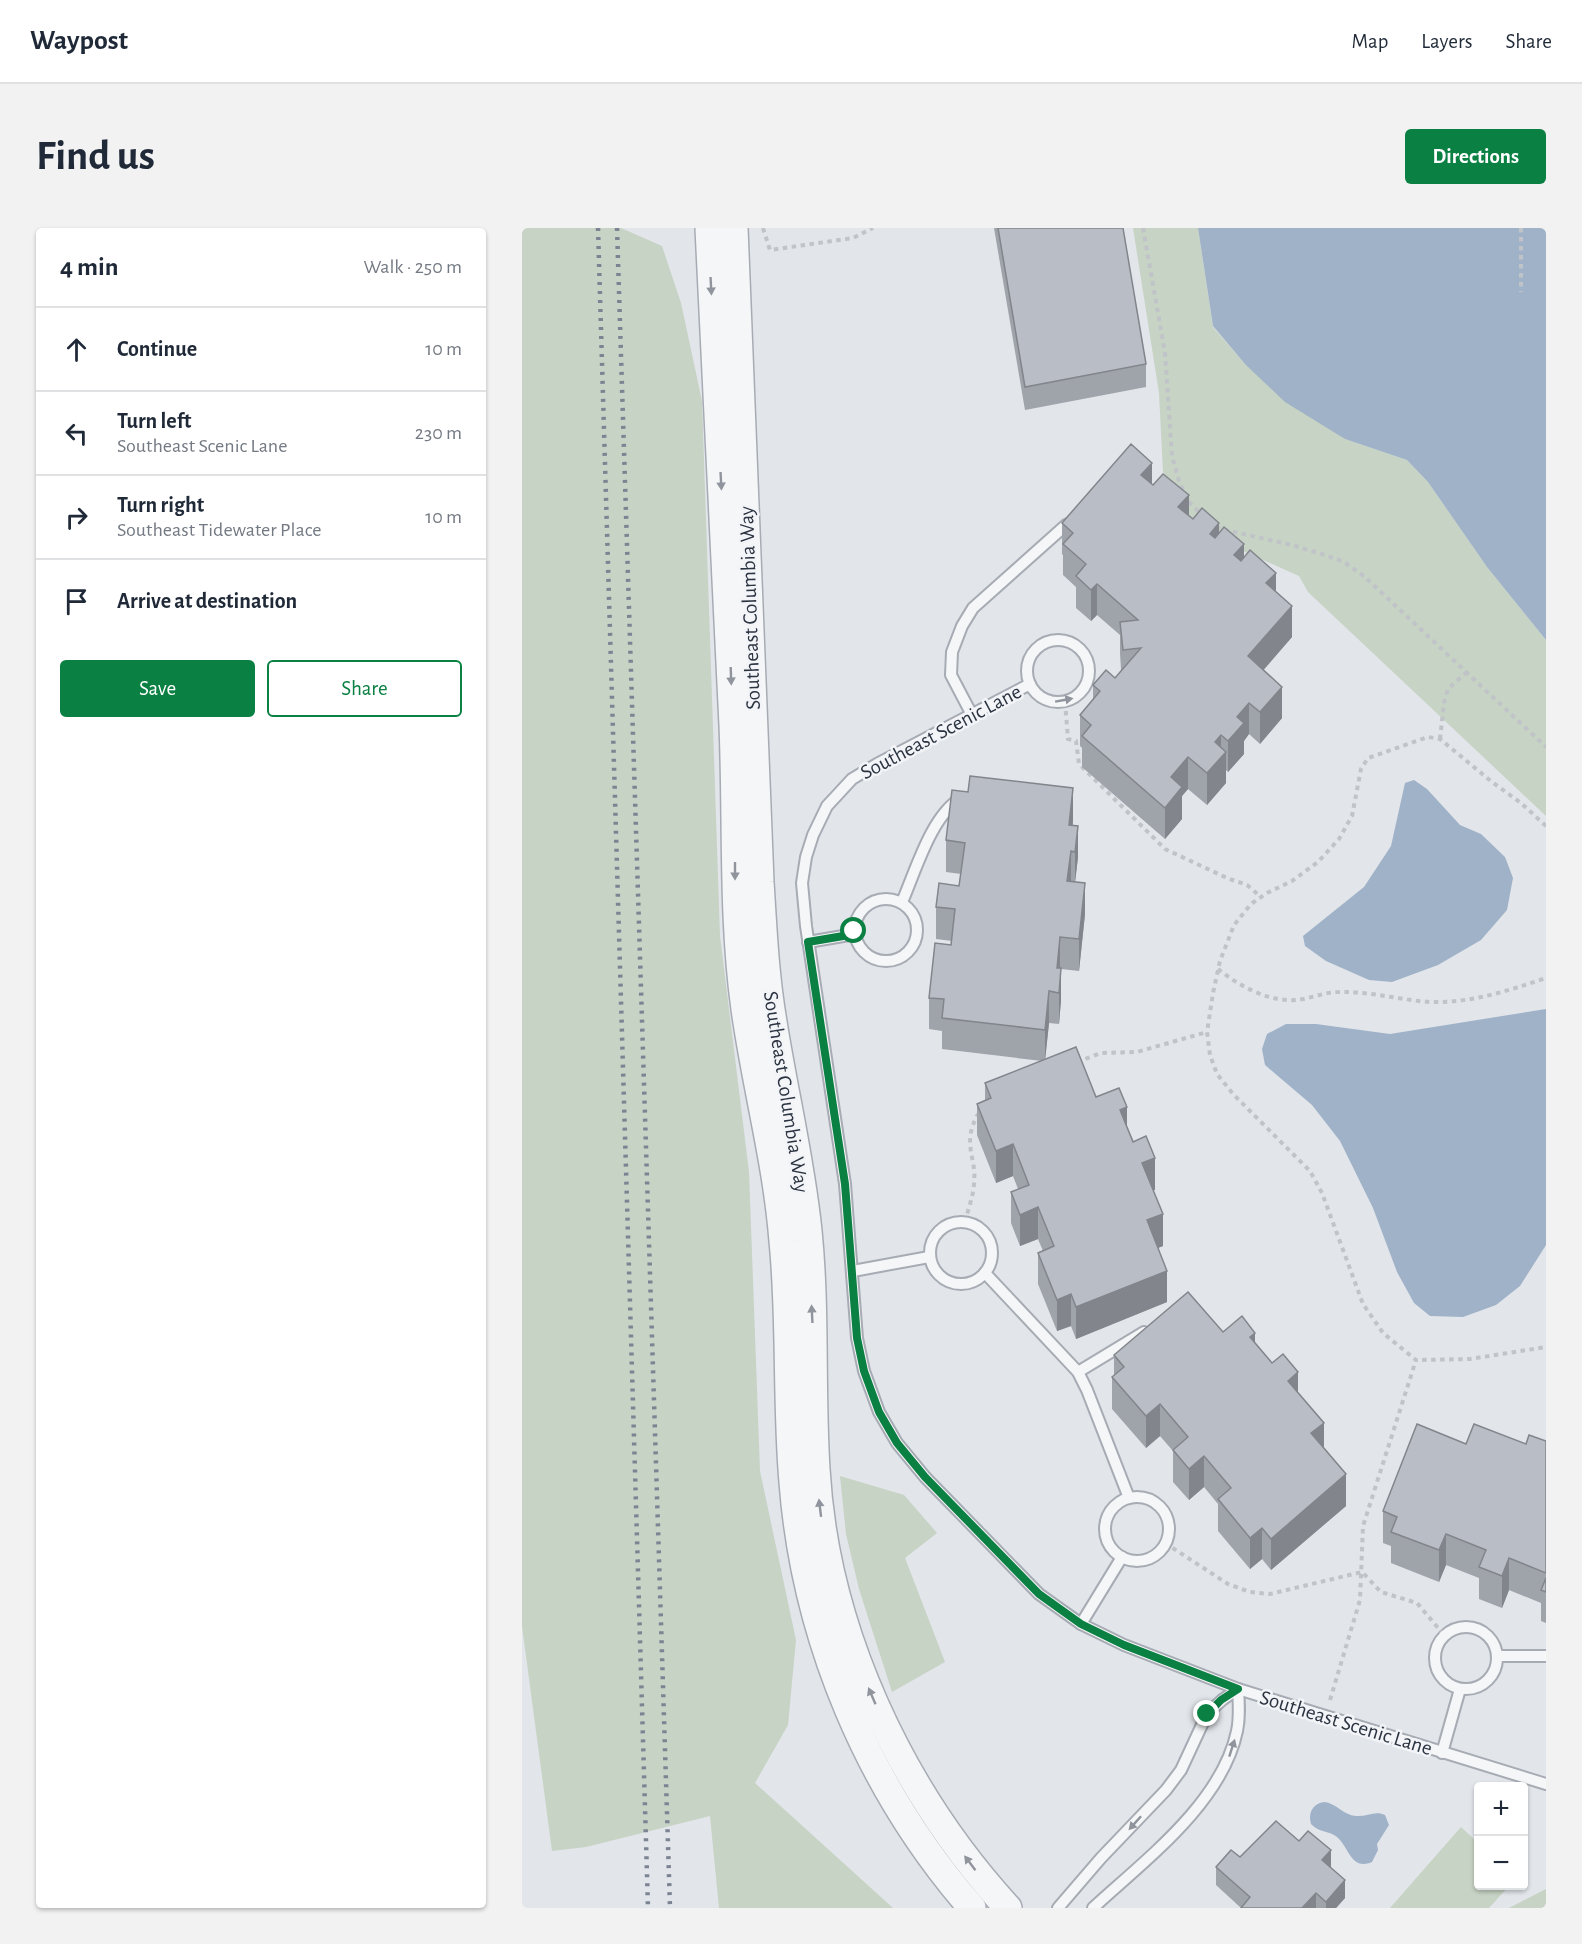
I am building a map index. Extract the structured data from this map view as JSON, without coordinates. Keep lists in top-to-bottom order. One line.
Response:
{"streets":{"street":["Southeast Columbia Way"],"lane":["Southeast Scenic Lane"]},"page":{"header":"Waypost","nav":["Map","Layers","Share"],"buttons":["Directions",["Save","Share"]],"title":"Find us","heading":["4 min","Walk · 250 m"],"list":[["Continue","10 m"],["Turn left","Southeast Scenic Lane","230 m"],["Turn right","Southeast Tidewater Place","10 m"],"Arrive at destination"],"map_buttons":["+","−"]}}
